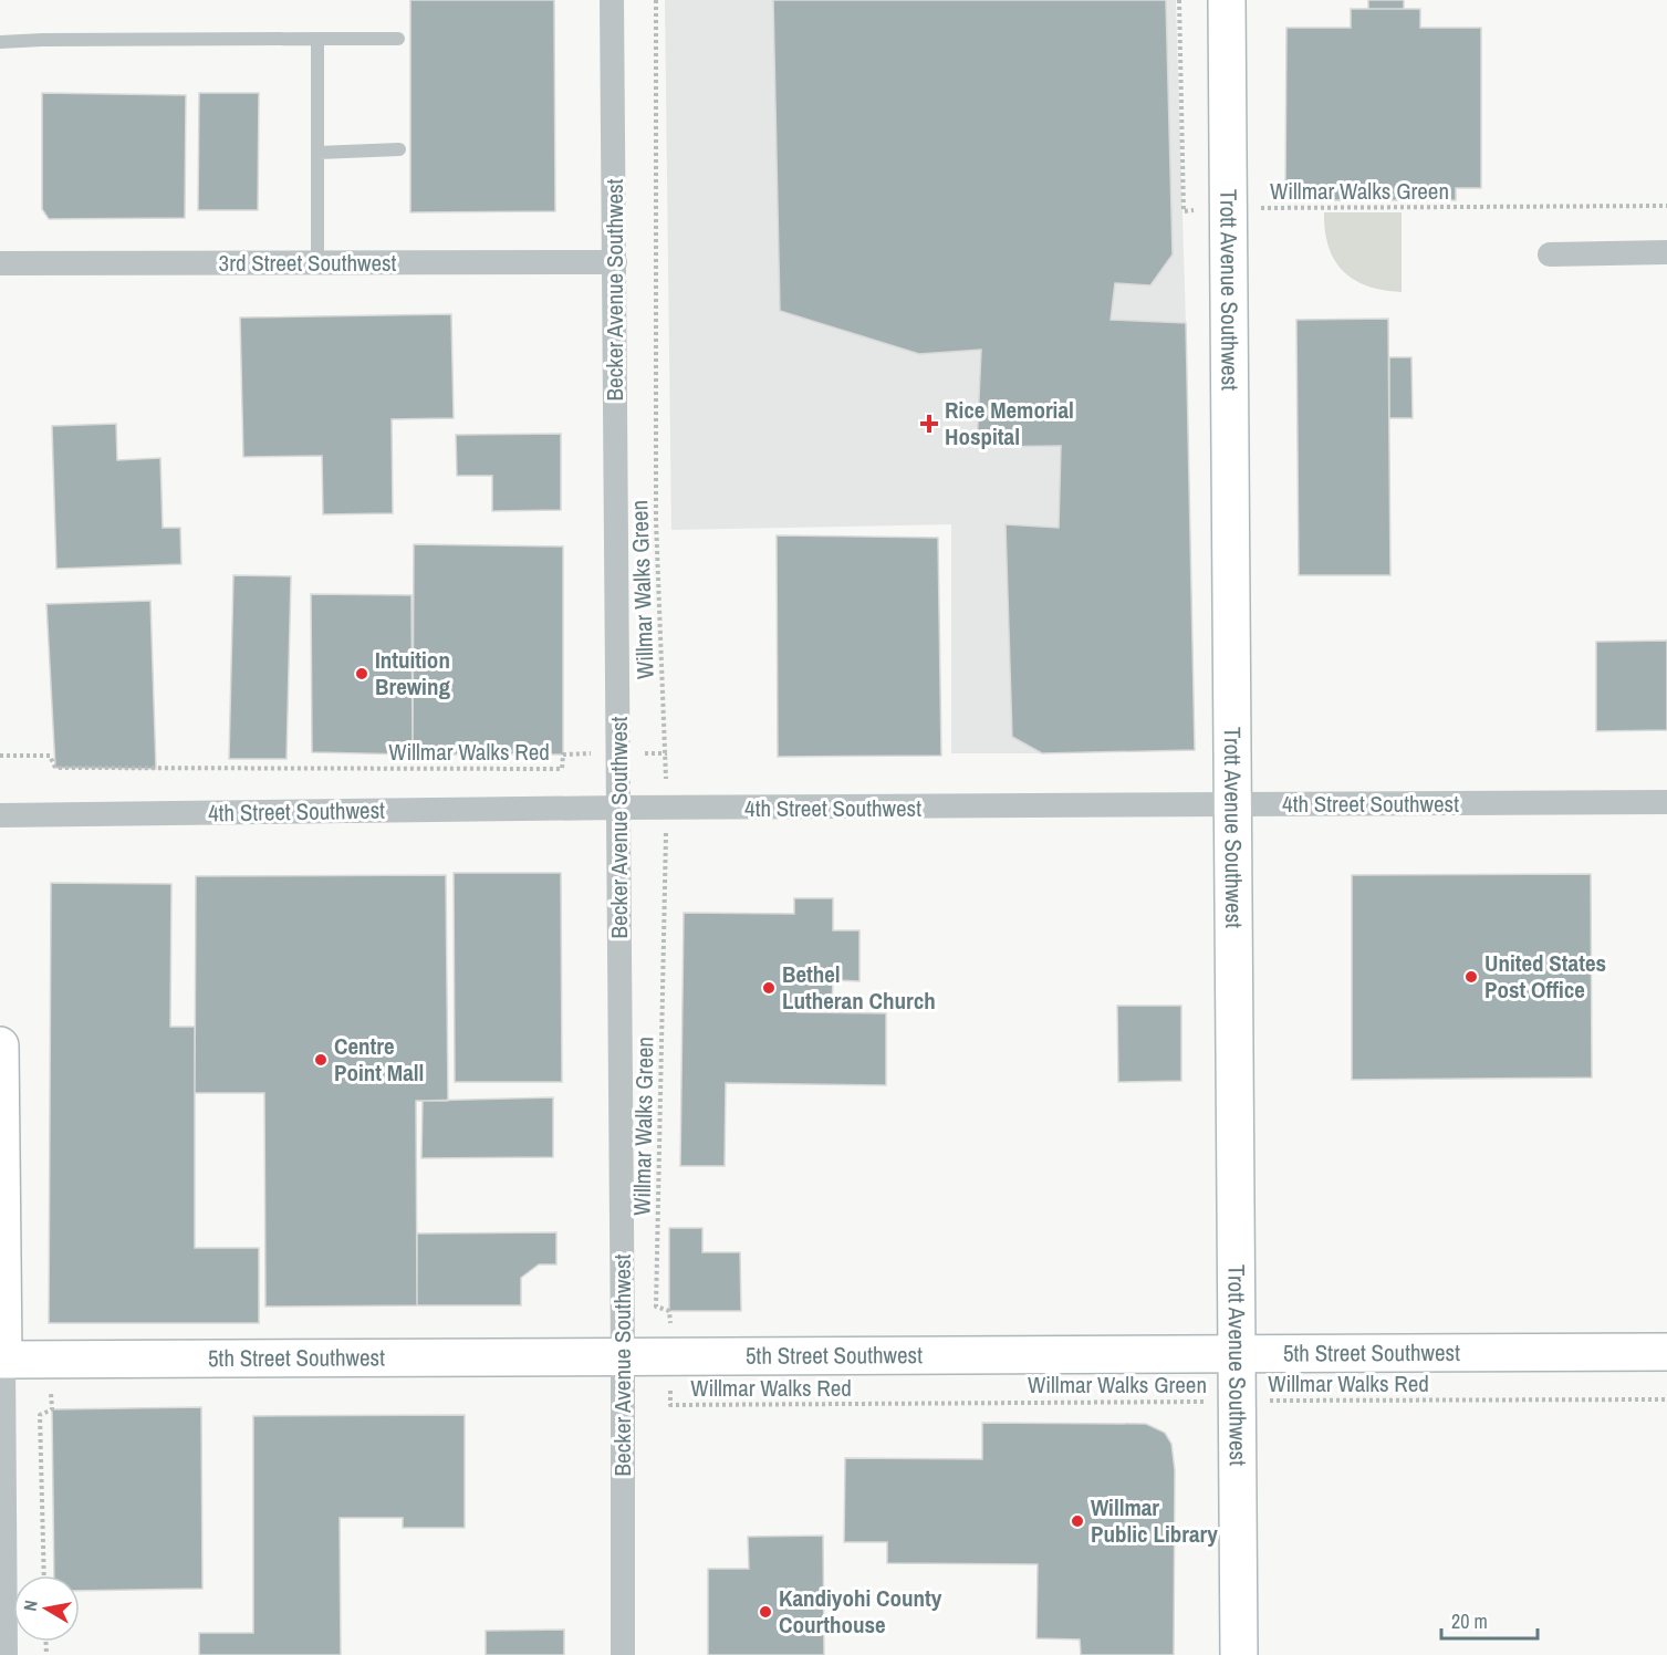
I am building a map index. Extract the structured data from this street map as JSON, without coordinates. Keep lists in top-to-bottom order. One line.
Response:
{"streets":{"street":["3rd Street Southwest","Becker Avenue Southwest","Trott Avenue Southwest","4th Street Southwest","5th Street Southwest"],"path":["Willmar Walks Green","Willmar Walks Red"]},"crossings":[["Willmar Walks Green","Trott Avenue Southwest"],["Willmar Walks Green","Willmar Walks Red"],["3rd Street Southwest","Becker Avenue Southwest"],["Becker Avenue Southwest","Willmar Walks Red"],["Becker Avenue Southwest","4th Street Southwest"],["Becker Avenue Southwest","5th Street Southwest"],["Trott Avenue Southwest","4th Street Southwest"],["Trott Avenue Southwest","5th Street Southwest"]],"places":{"health":["Rice Memorial Hospital"],"other":["Intuition Brewing","United States Post Office","Bethel Lutheran Church","Centre Point Mall","Willmar Public Library","Kandiyohi County Courthouse"]},"scale_bar":"20 m","north":"left"}
